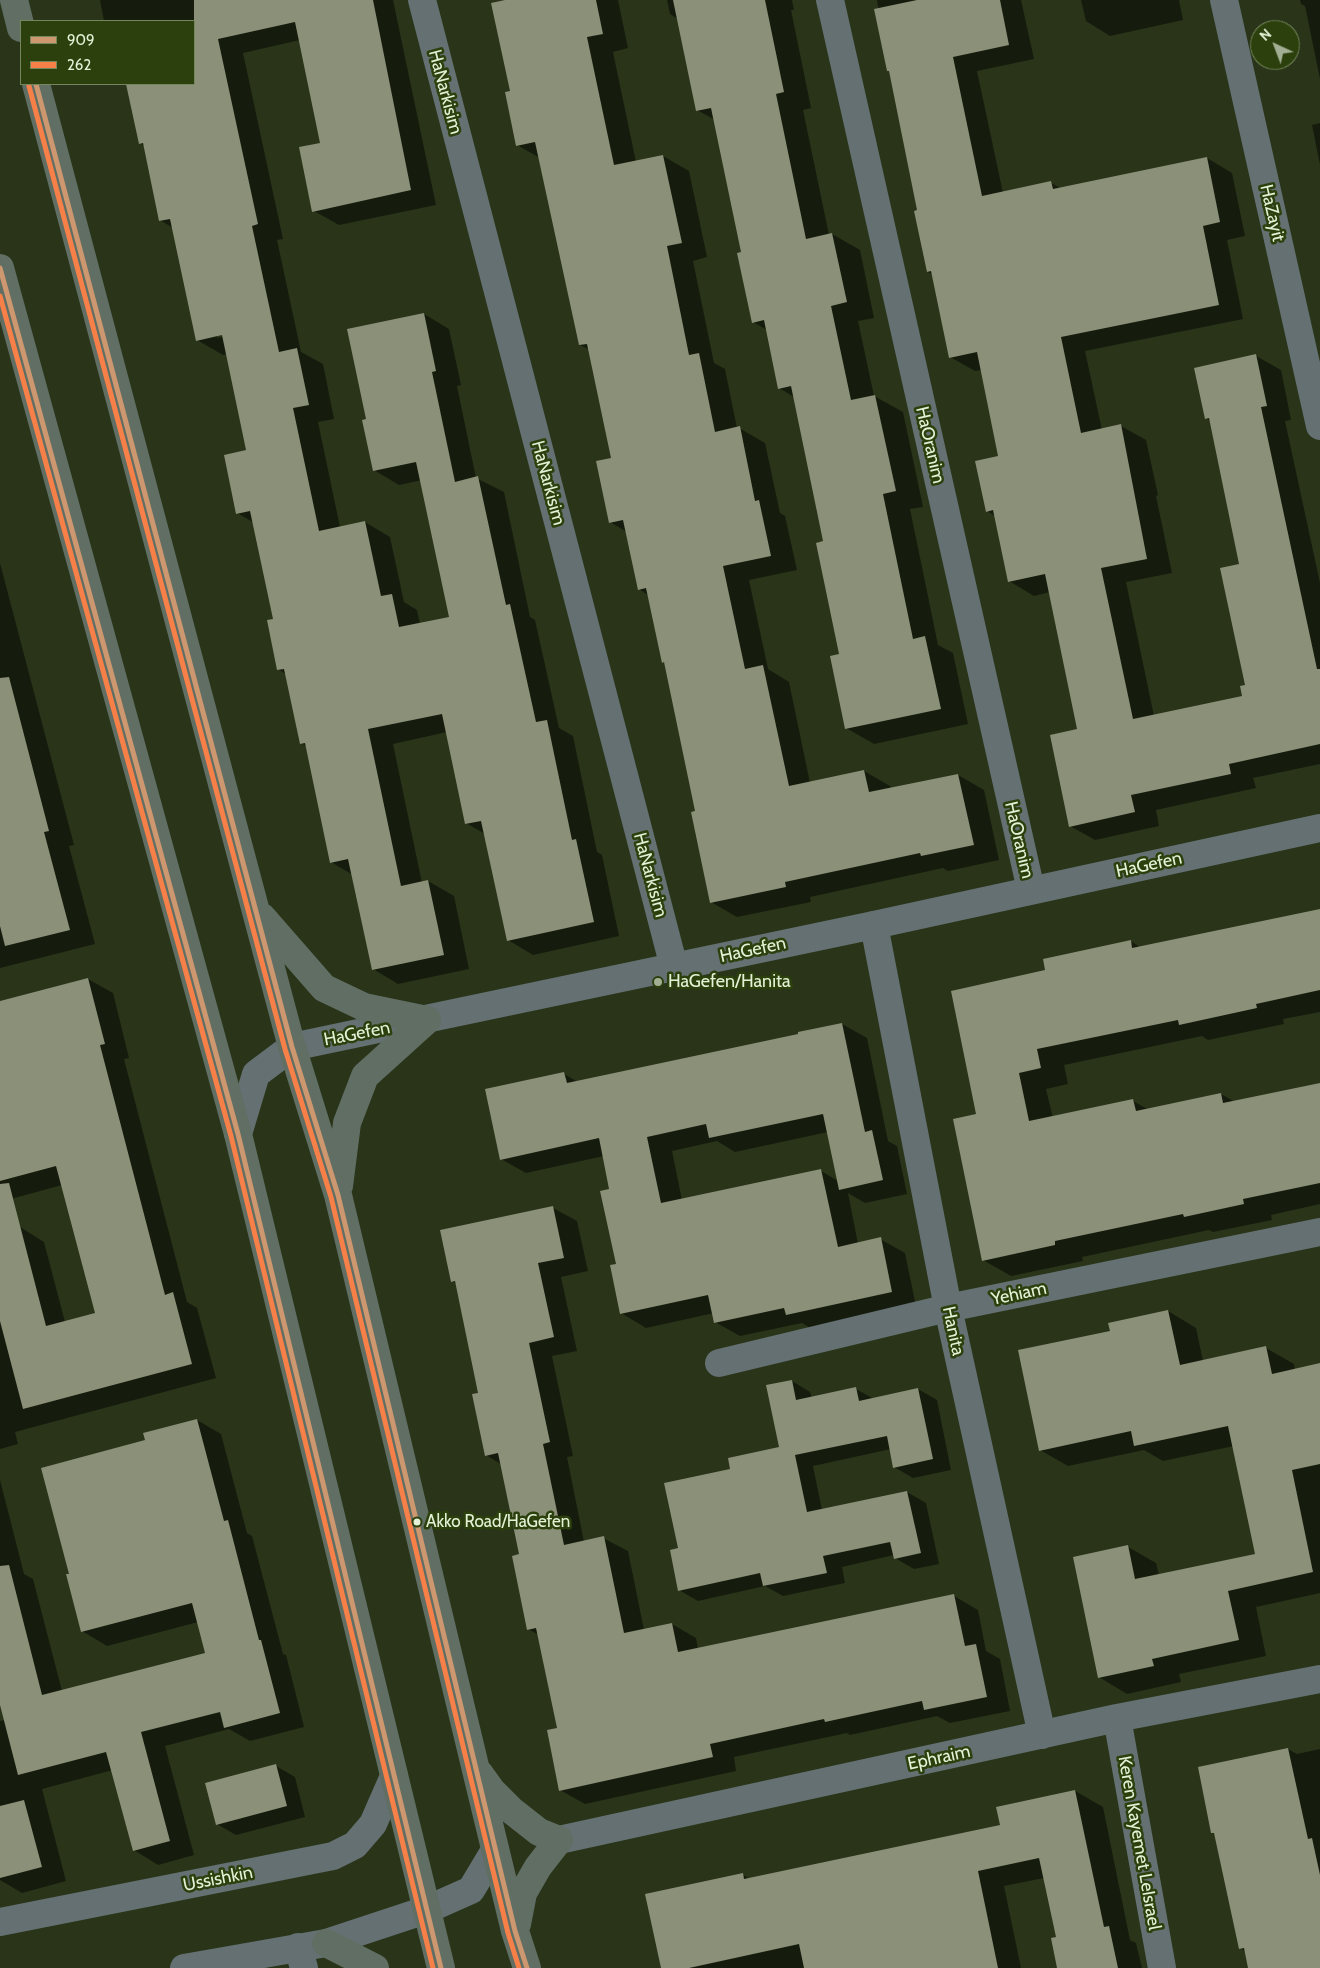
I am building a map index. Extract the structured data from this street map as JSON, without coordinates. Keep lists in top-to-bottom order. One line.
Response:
{"streets":{"street":["HaNarkisim","HaZayit","HaOranim","HaGefen","Yehiam","Hanita","Ephraim","Keren Kayemet LeIsrael","Ussishkin"]},"crossings":[["HaNarkisim","HaGefen"],["HaOranim","HaGefen"],["HaGefen","Hanita"],["Yehiam","Hanita"],["Hanita","Ephraim"],["Ephraim","Keren Kayemet LeIsrael"]],"places":["HaGefen/Hanita","Akko Road/HaGefen"],"lines":["transit line 909","transit line 262"],"legend":["909","262"],"north":"top left"}
